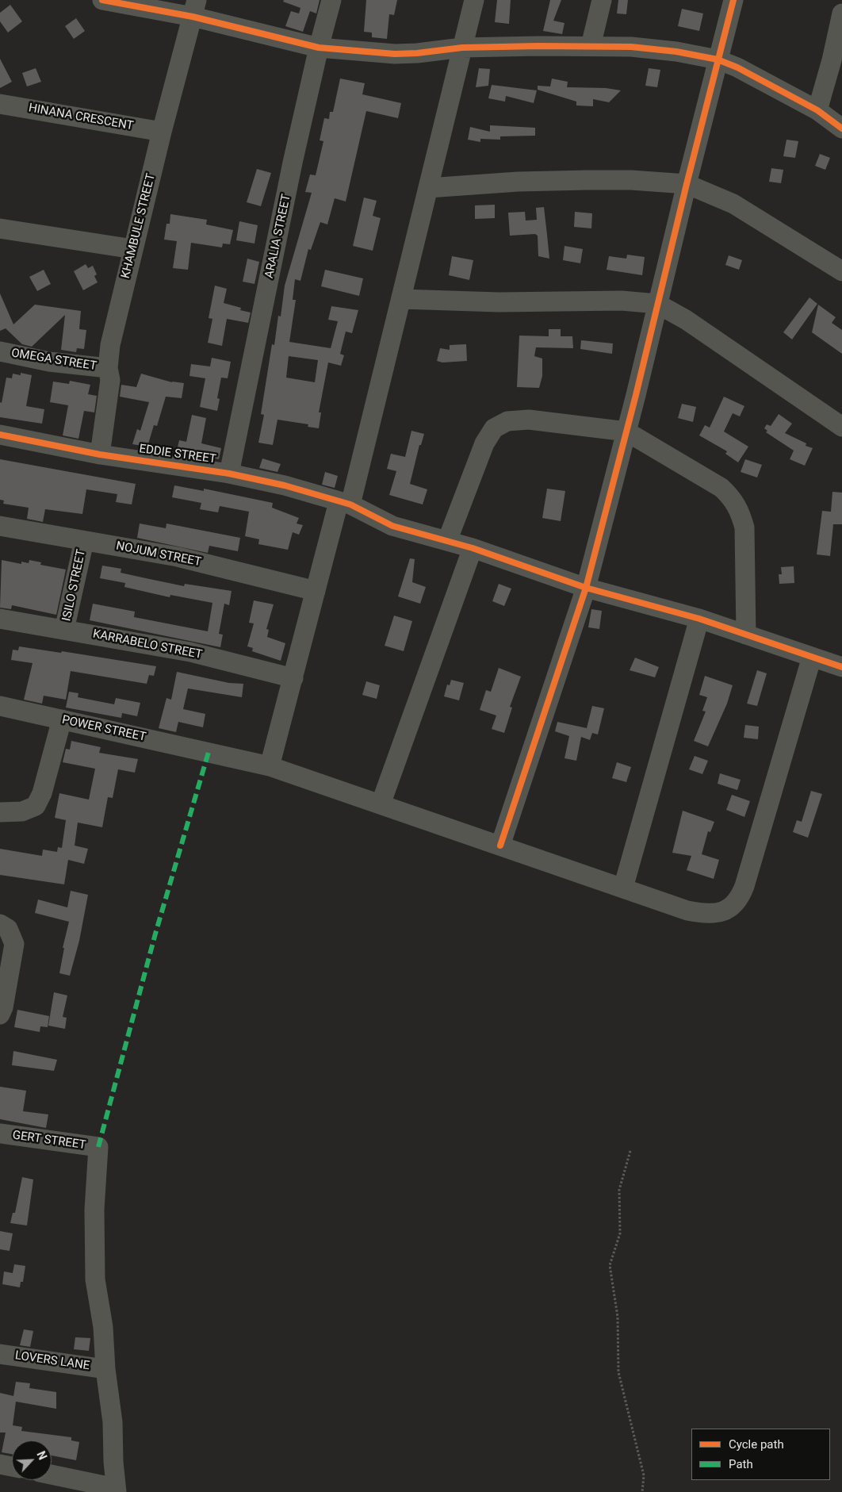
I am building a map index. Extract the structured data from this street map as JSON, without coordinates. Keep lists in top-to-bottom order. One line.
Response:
{"streets":{"street":["HINANA CRESCENT","KHAMBULE STREET","ARALIA STREET","OMEGA STREET","EDDIE STREET","NOJUM STREET","ISILO STREET","KARRABELO STREET","POWER STREET","GERT STREET","LOVERS LANE"]},"crossings":[["HINANA CRESCENT","KHAMBULE STREET"],["KHAMBULE STREET","OMEGA STREET"],["KHAMBULE STREET","EDDIE STREET"],["ARALIA STREET","EDDIE STREET"],["EDDIE STREET","POWER STREET"],["NOJUM STREET","ISILO STREET"],["ISILO STREET","KARRABELO STREET"],["GERT STREET","LOVERS LANE"]],"legend":["Cycle path","Path"],"north":"top right"}
